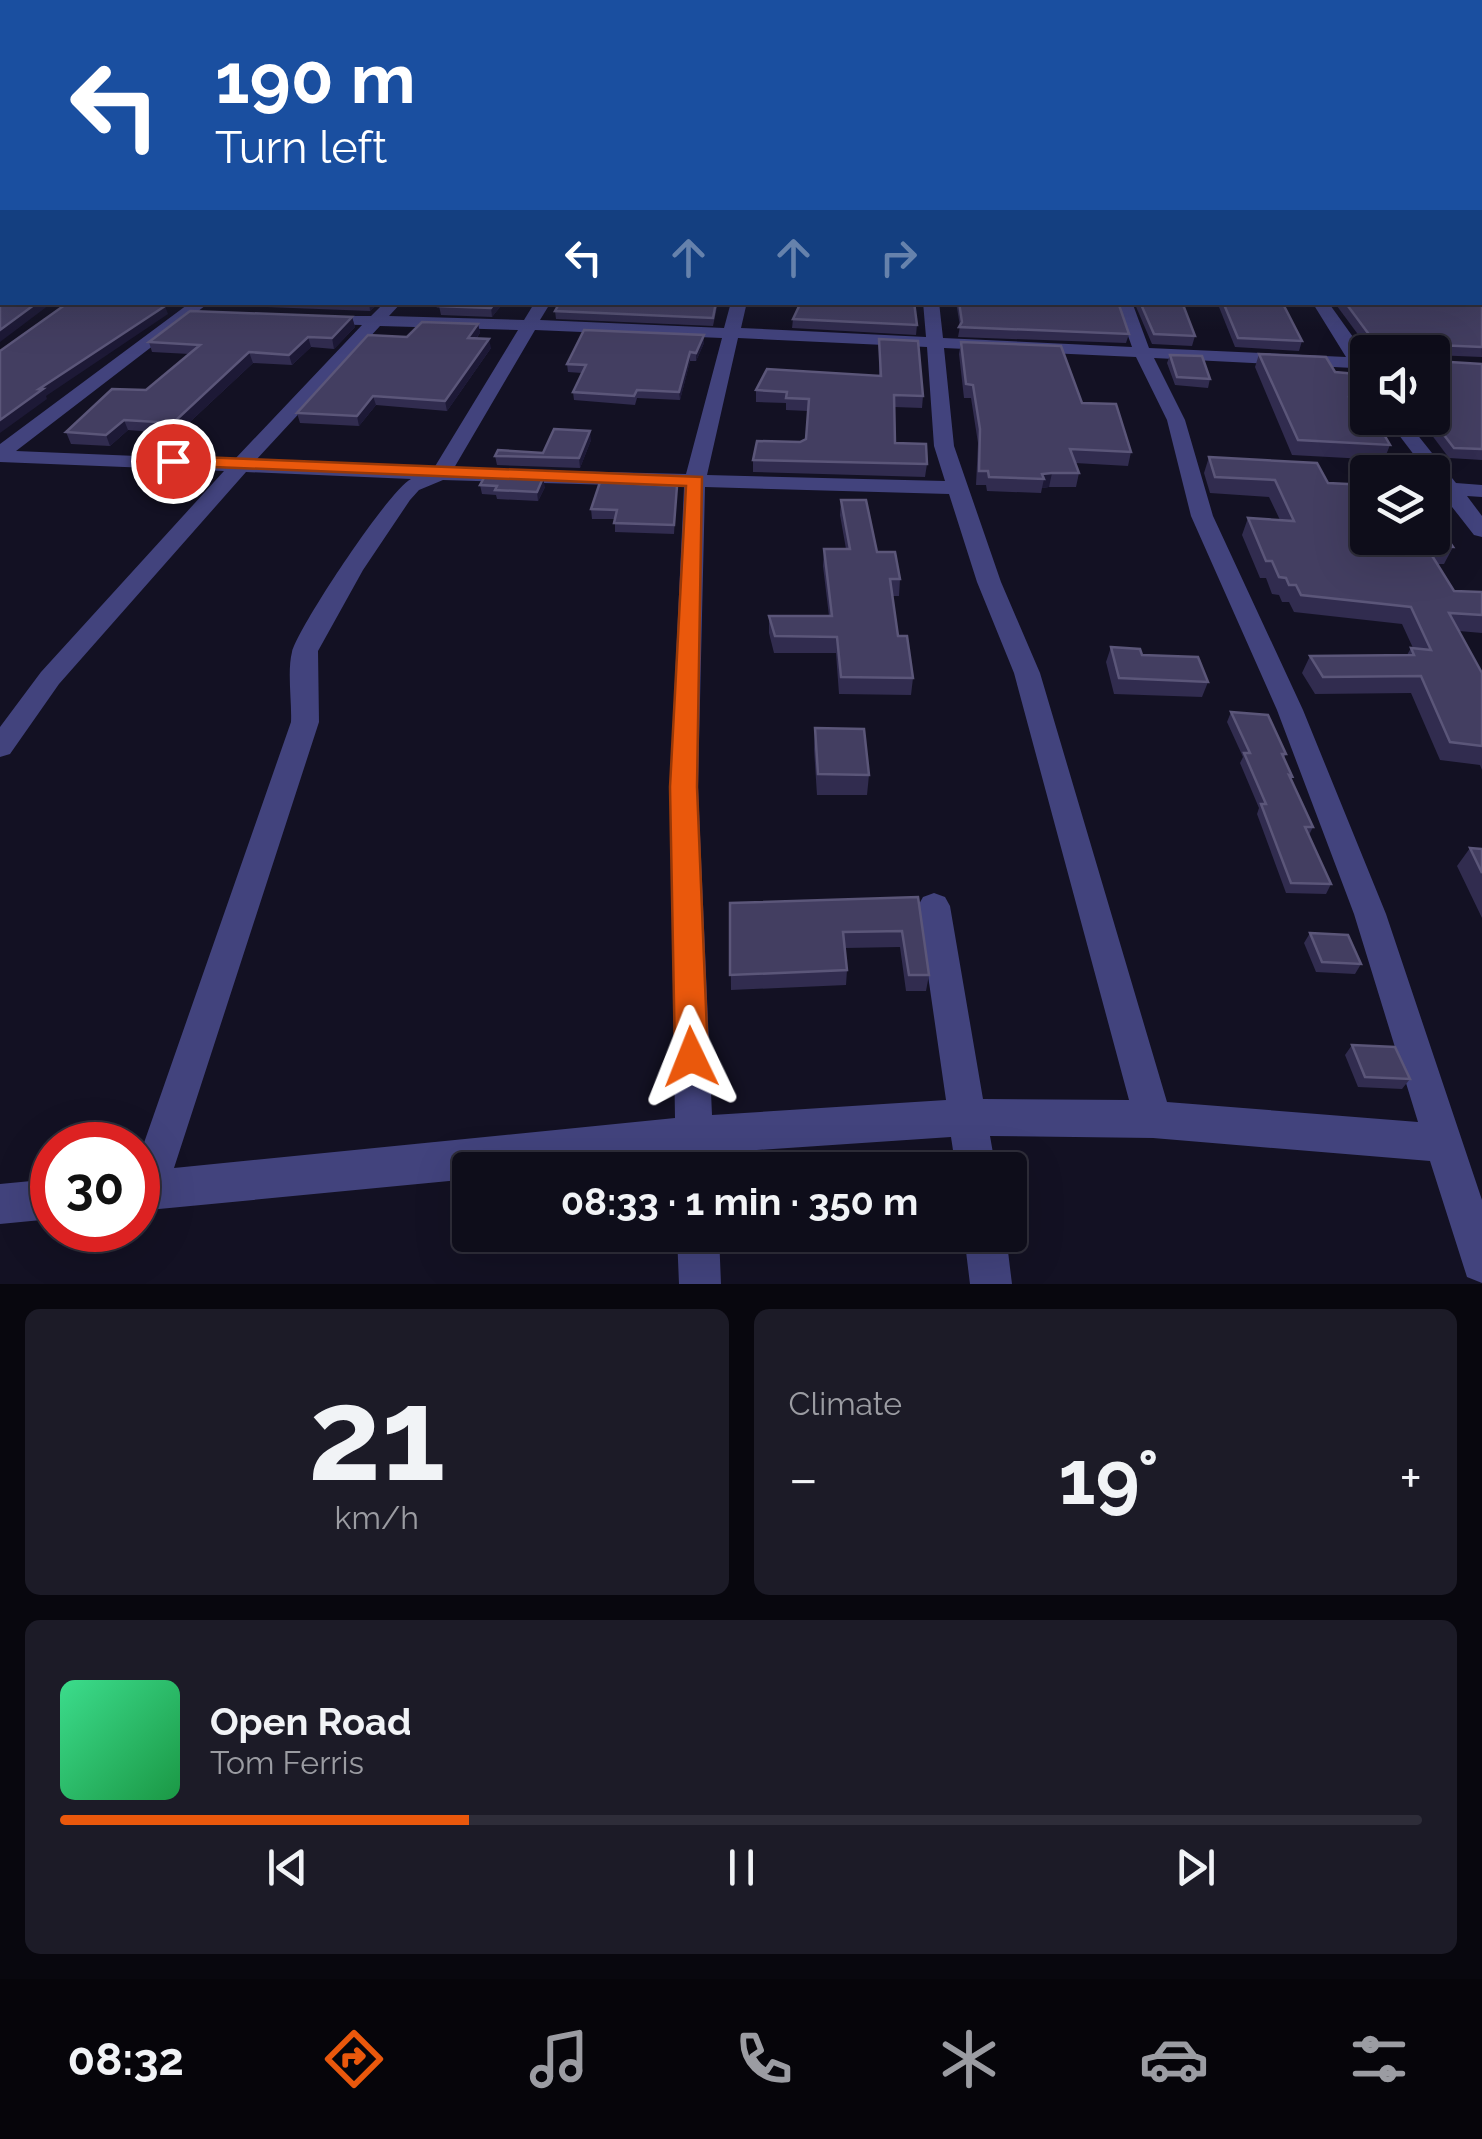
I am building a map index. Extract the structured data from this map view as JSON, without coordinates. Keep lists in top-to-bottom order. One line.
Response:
{"page":{"turn":["190 m","Turn left"],"limit":"30","trip":"08:33 · 1 min · 350 m","tile":[["21","km/h"],"Climate"],"heat":["−","19°","+"],"song":["Open Road","Tom Ferris"],"tabs":"08:32"}}
